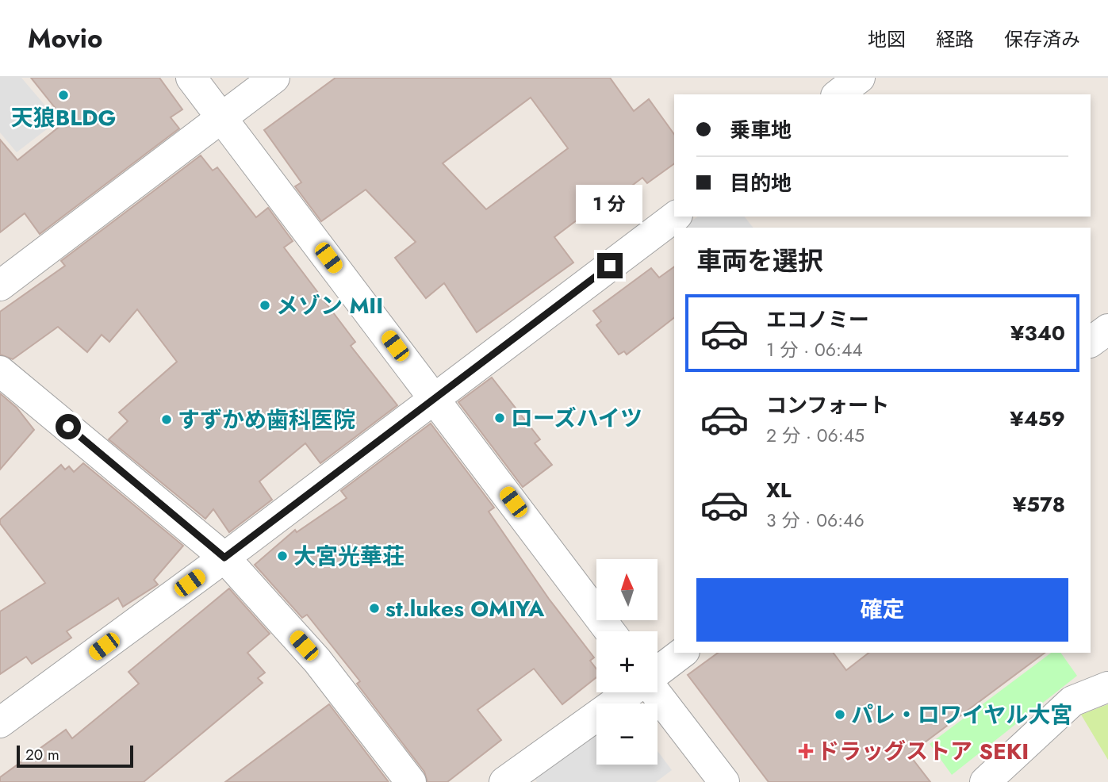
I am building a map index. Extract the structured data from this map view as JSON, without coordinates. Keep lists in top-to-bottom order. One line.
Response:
{"places":{"other":["天狼BLDG","メゾン MII","ローズハイツ","すずかめ歯科医院","大宮光華荘","st.lukes OMIYA","パレ・ロワイヤル大宮"],"health":["ドラッグストア SEKI"]},"scale_bar":"20 m","north":"top","page":{"header":"Movio","nav":["地図","経路","保存済み"],"banner":["乗車地","目的地"],"bubble":"1 分","heading":"車両を選択","list":[{"name":"エコノミー","note":"1 分 · 06:44","value":"¥340"},{"name":"コンフォート","note":"2 分 · 06:45","value":"¥459"},{"name":"XL","note":"3 分 · 06:46","value":"¥578"}],"map_buttons":["+","−"],"buttons":"確定","scale":"20 m"}}
